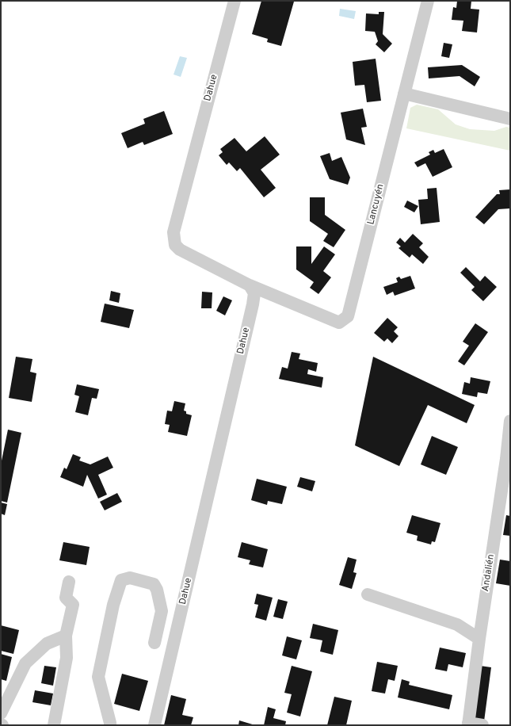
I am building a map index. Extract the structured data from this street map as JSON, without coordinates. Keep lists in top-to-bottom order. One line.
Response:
{"streets":{"street":["Dahue","Lancuyén","Andalién"]},"crossings":[["Dahue","Lancuyén"]]}
